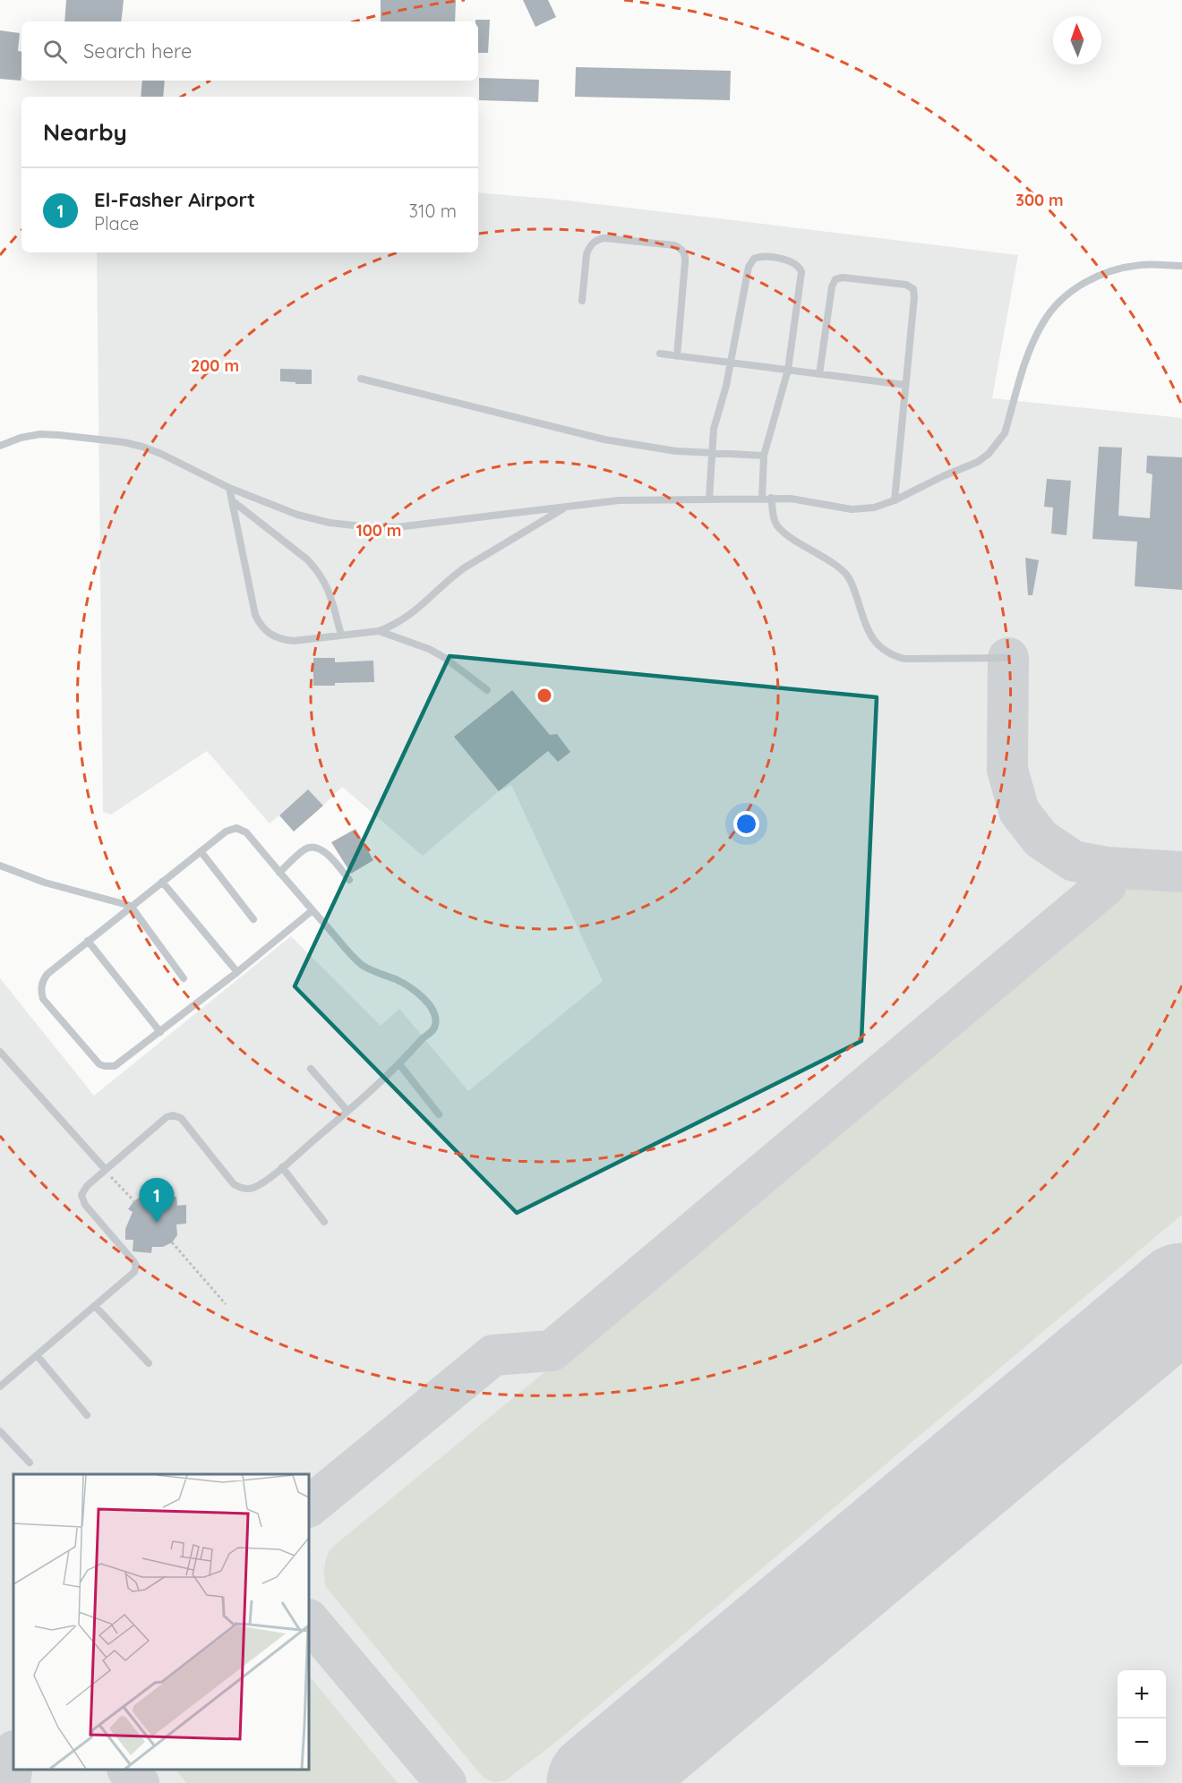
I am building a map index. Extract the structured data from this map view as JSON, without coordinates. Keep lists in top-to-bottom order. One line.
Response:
{"north":"top","page":{"search":"Search here","heading":"Nearby","list":[{"mark":"1","name":"El-Fasher Airport","note":"Place","value":"310 m"}],"pins":"1","map_buttons":["+","−"]},"rings":["300 m","200 m","100 m"]}
